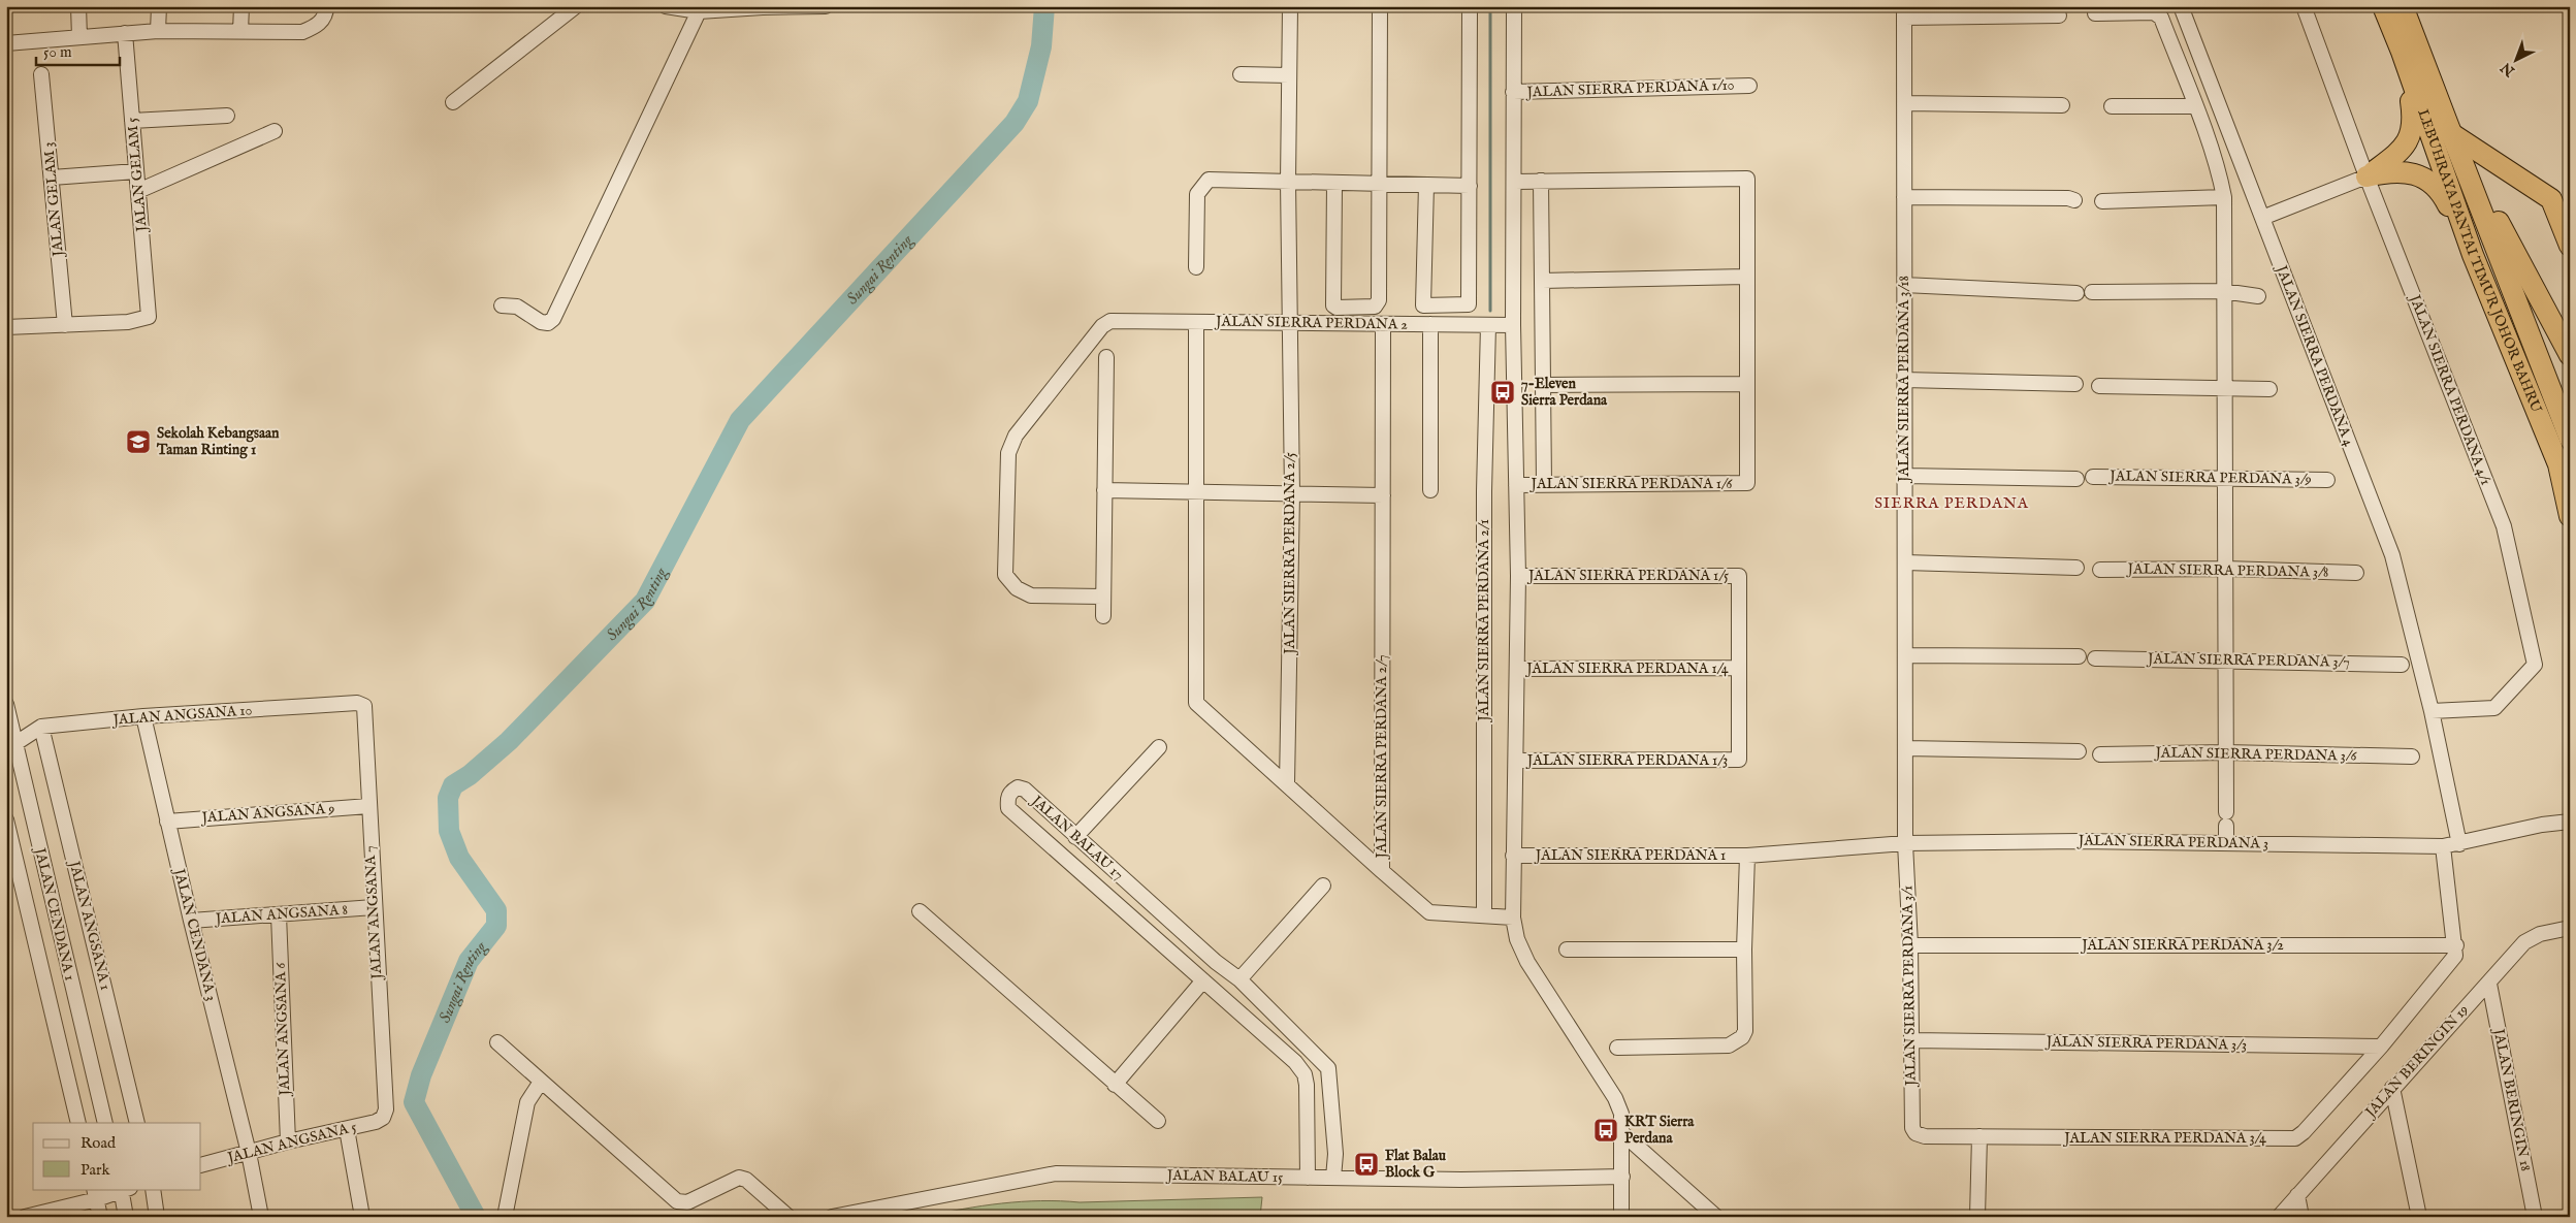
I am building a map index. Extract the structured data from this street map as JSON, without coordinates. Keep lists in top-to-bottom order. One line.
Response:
{"streets":{"highway":["LEBUHRAYA PANTAI TIMUR JOHOR BAHRU"],"street":["JALAN SIERRA PERDANA 1/10","JALAN GELAM 5","JALAN GELAM 3","JALAN SIERRA PERDANA 2","JALAN SIERRA PERDANA 4","JALAN SIERRA PERDANA 3/18","JALAN SIERRA PERDANA 4/1","JALAN SIERRA PERDANA 3/9","JALAN SIERRA PERDANA 1/6","JALAN SIERRA PERDANA 2/5","JALAN SIERRA PERDANA 3/8","JALAN SIERRA PERDANA 1/5","JALAN SIERRA PERDANA 2/1","JALAN SIERRA PERDANA 3/7","JALAN SIERRA PERDANA 1/4","JALAN ANGSANA 10","JALAN SIERRA PERDANA 3/6","JALAN SIERRA PERDANA 2/7","JALAN SIERRA PERDANA 1/3","JALAN ANGSANA 9","JALAN BALAU 17","JALAN SIERRA PERDANA 3","JALAN SIERRA PERDANA 1","JALAN ANGSANA 7","JALAN CENDANA 1","JALAN ANGSANA 8","JALAN ANGSANA 1","JALAN CENDANA 3","JALAN SIERRA PERDANA 3/2","JALAN SIERRA PERDANA 3/1","JALAN ANGSANA 6","JALAN SIERRA PERDANA 3/3","JALAN BERINGIN 19","JALAN BERINGIN 18","JALAN SIERRA PERDANA 3/4","JALAN ANGSANA 5","JALAN BALAU 15"]},"crossings":[["JALAN GELAM 5","JALAN GELAM 3"],["JALAN SIERRA PERDANA 2","JALAN SIERRA PERDANA 2/5"],["JALAN SIERRA PERDANA 2","JALAN SIERRA PERDANA 2/1"],["JALAN SIERRA PERDANA 2","JALAN SIERRA PERDANA 2/7"],["JALAN SIERRA PERDANA 4","JALAN SIERRA PERDANA 4/1"],["JALAN SIERRA PERDANA 4","JALAN SIERRA PERDANA 3"],["JALAN SIERRA PERDANA 3/18","JALAN SIERRA PERDANA 3"],["JALAN SIERRA PERDANA 3/18","JALAN SIERRA PERDANA 3/1"],["JALAN SIERRA PERDANA 1/5","JALAN SIERRA PERDANA 1/4"],["JALAN SIERRA PERDANA 1/5","JALAN SIERRA PERDANA 1/3"],["JALAN SIERRA PERDANA 2/1","JALAN SIERRA PERDANA 2/7"],["JALAN SIERRA PERDANA 1/4","JALAN SIERRA PERDANA 1/3"],["JALAN ANGSANA 10","JALAN ANGSANA 7"],["JALAN ANGSANA 10","JALAN CENDANA 1"],["JALAN ANGSANA 10","JALAN ANGSANA 1"],["JALAN ANGSANA 10","JALAN CENDANA 3"],["JALAN ANGSANA 9","JALAN ANGSANA 7"],["JALAN ANGSANA 9","JALAN CENDANA 3"],["JALAN BALAU 17","JALAN BALAU 15"],["JALAN SIERRA PERDANA 3","JALAN SIERRA PERDANA 1"],["JALAN SIERRA PERDANA 3","JALAN SIERRA PERDANA 3/1"],["JALAN ANGSANA 7","JALAN ANGSANA 8"],["JALAN ANGSANA 7","JALAN ANGSANA 5"],["JALAN ANGSANA 8","JALAN CENDANA 3"],["JALAN ANGSANA 8","JALAN ANGSANA 6"],["JALAN CENDANA 3","JALAN ANGSANA 5"],["JALAN SIERRA PERDANA 3/2","JALAN SIERRA PERDANA 3/1"],["JALAN SIERRA PERDANA 3/2","JALAN SIERRA PERDANA 3/4"],["JALAN SIERRA PERDANA 3/1","JALAN SIERRA PERDANA 3/3"],["JALAN SIERRA PERDANA 3/1","JALAN SIERRA PERDANA 3/4"],["JALAN ANGSANA 6","JALAN ANGSANA 5"],["JALAN SIERRA PERDANA 3/3","JALAN SIERRA PERDANA 3/4"],["JALAN BERINGIN 19","JALAN BERINGIN 18"]],"districts":["SIERRA PERDANA"],"water":["Sungai Renting"],"places":{"bus stop":["7-Eleven Sierra Perdana","KRT Sierra Perdana","Flat Balau Block G"],"school or university":["Sekolah Kebangsaan Taman Rinting 1"]},"legend":["Road","Park"],"scale_bar":"50 m","north":"bottom left"}
